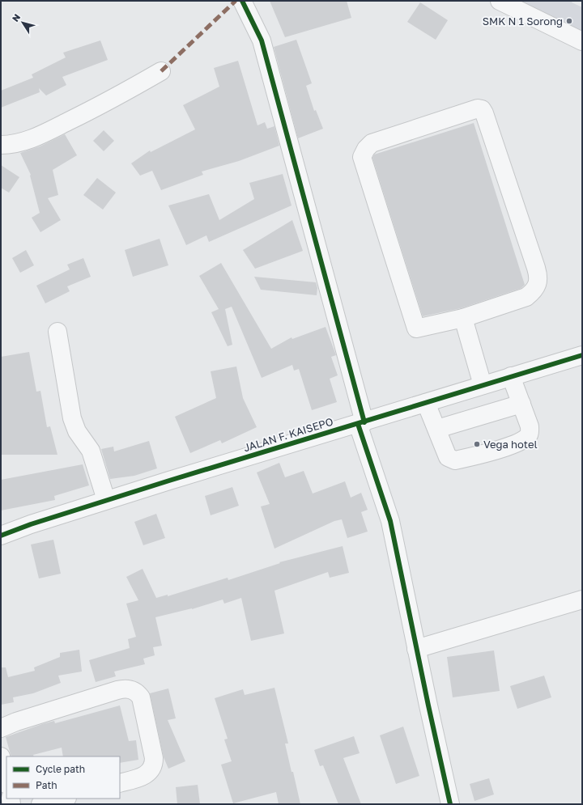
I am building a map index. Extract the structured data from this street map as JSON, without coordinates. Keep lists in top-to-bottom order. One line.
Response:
{"streets":{"street":["JALAN F. KAISEPO"]},"places":["SMK N 1 Sorong","Vega hotel"],"legend":["Cycle path","Path"],"north":"top left"}
